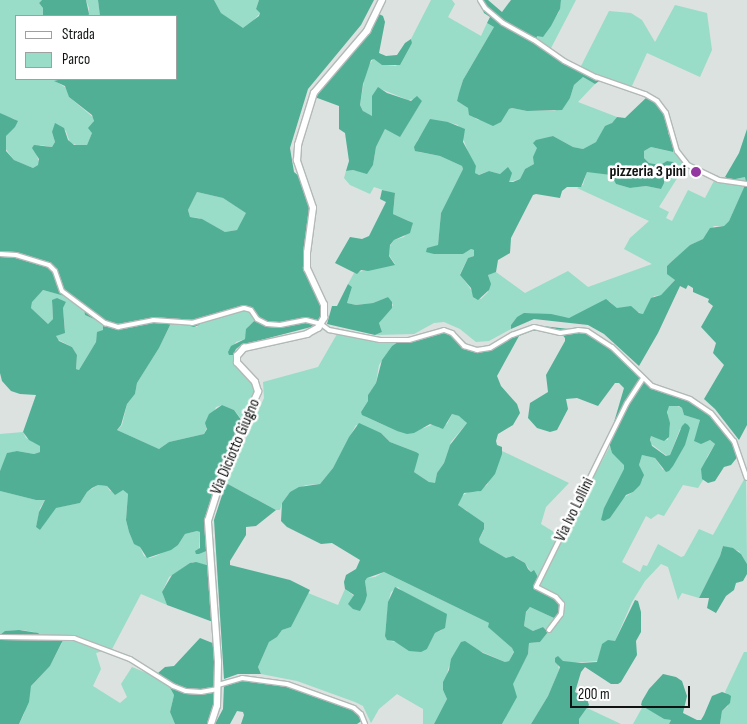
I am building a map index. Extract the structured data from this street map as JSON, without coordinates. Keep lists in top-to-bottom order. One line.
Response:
{"streets":{"main road":["Via Diciotto Giugno"],"street":["Via Ivo Lollini"]},"places":["pizzeria 3 pini"],"legend":["Strada","Parco"],"scale_bar":"200 m"}
